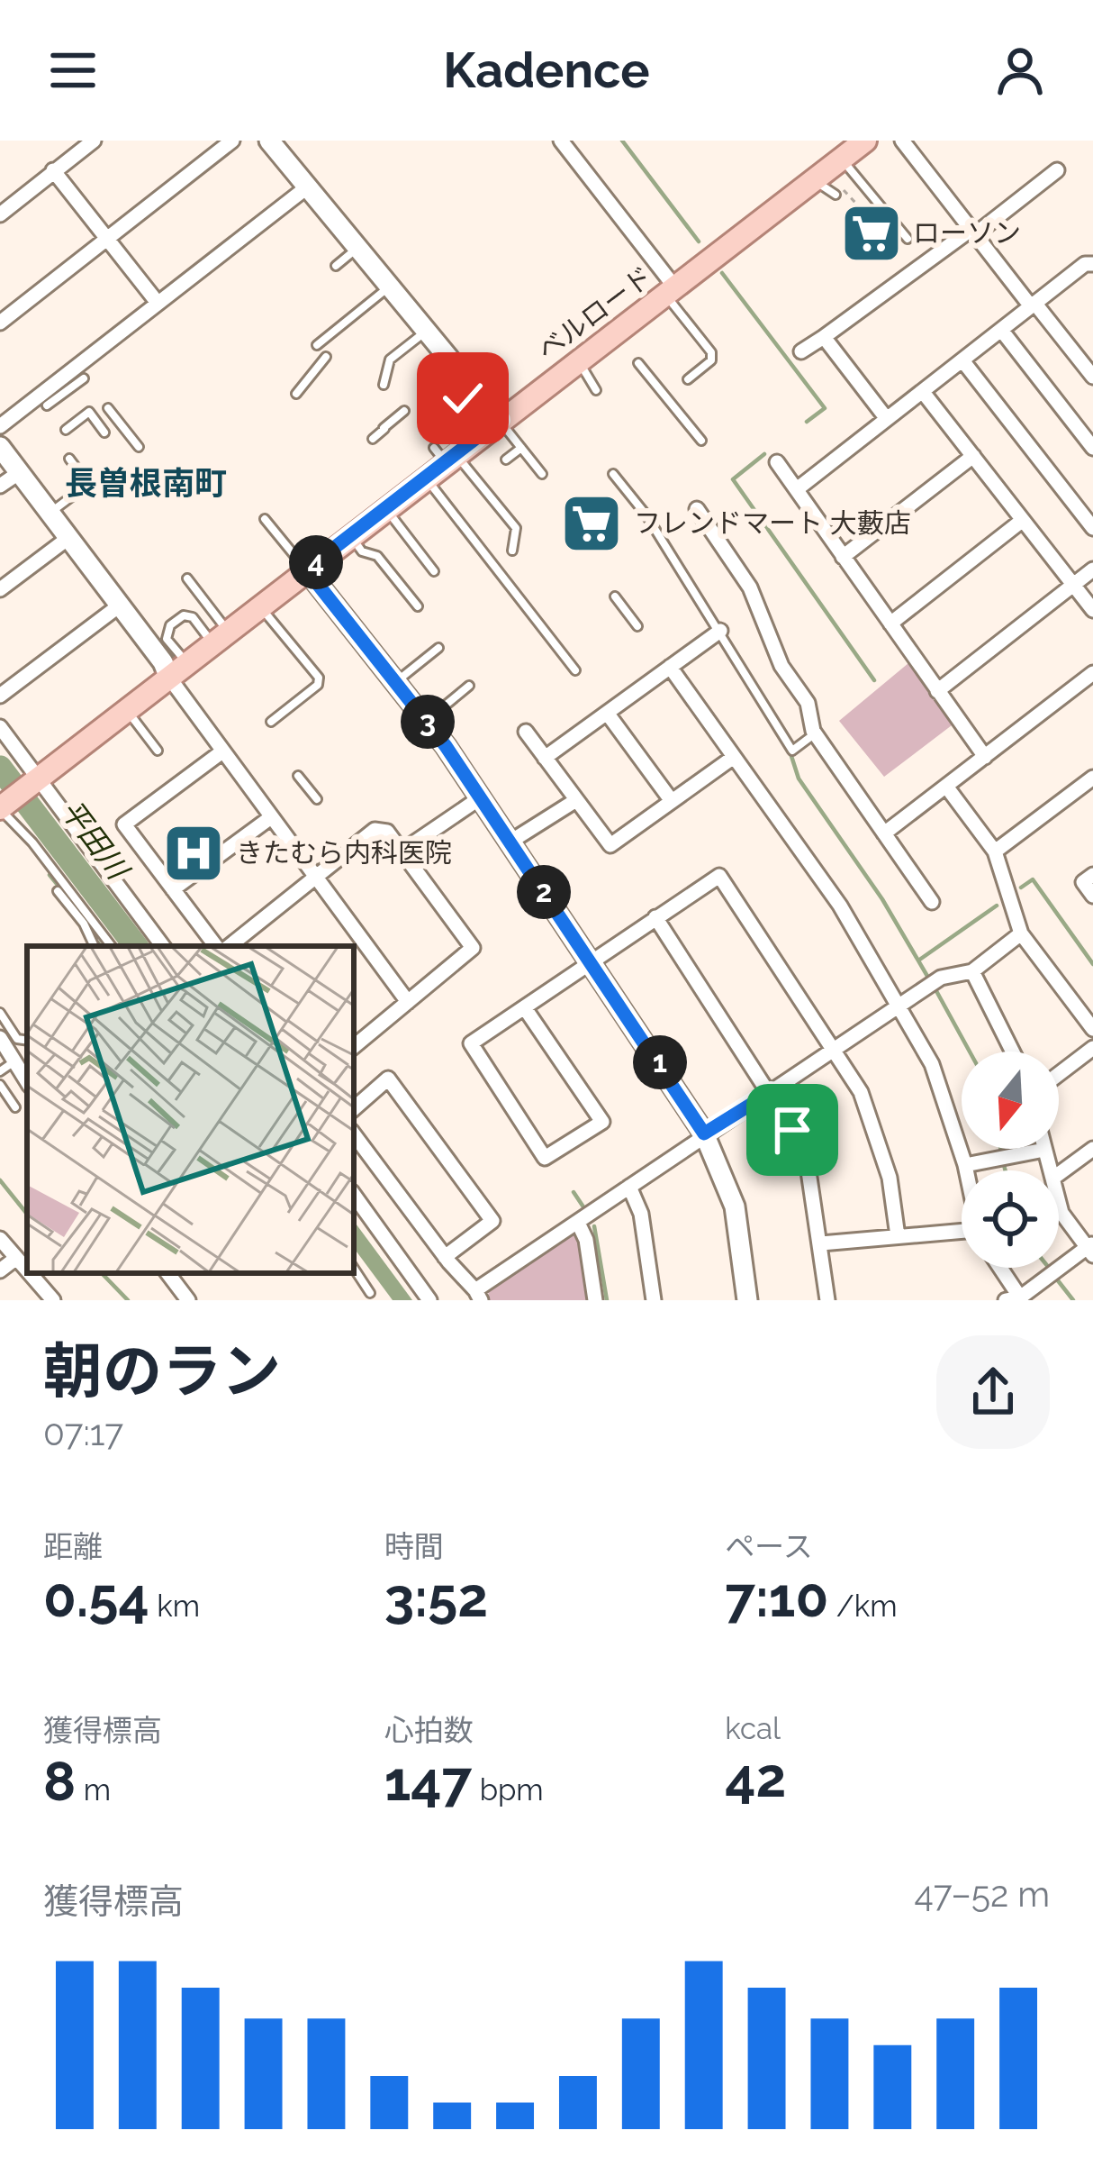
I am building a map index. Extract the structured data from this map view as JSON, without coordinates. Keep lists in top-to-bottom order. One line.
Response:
{"streets":{"main road":["ベルロード"]},"districts":["長曽根南町"],"water":["平田川"],"places":{"supermarket":["ローソン","フレンドマート 大藪店"],"hospital":["きたむら内科医院"]},"north":"bottom","page":{"header":"Kadence","pins":["4","3","2","1"],"heading":["朝のラン","07:17"],"stats":[["距離","0.54 km"],["時間","3:52"],["ペース","7:10 /km"],["獲得標高","8 m"],["心拍数","147 bpm"],["kcal","42"]],"chart":["獲得標高","47–52 m"]}}
